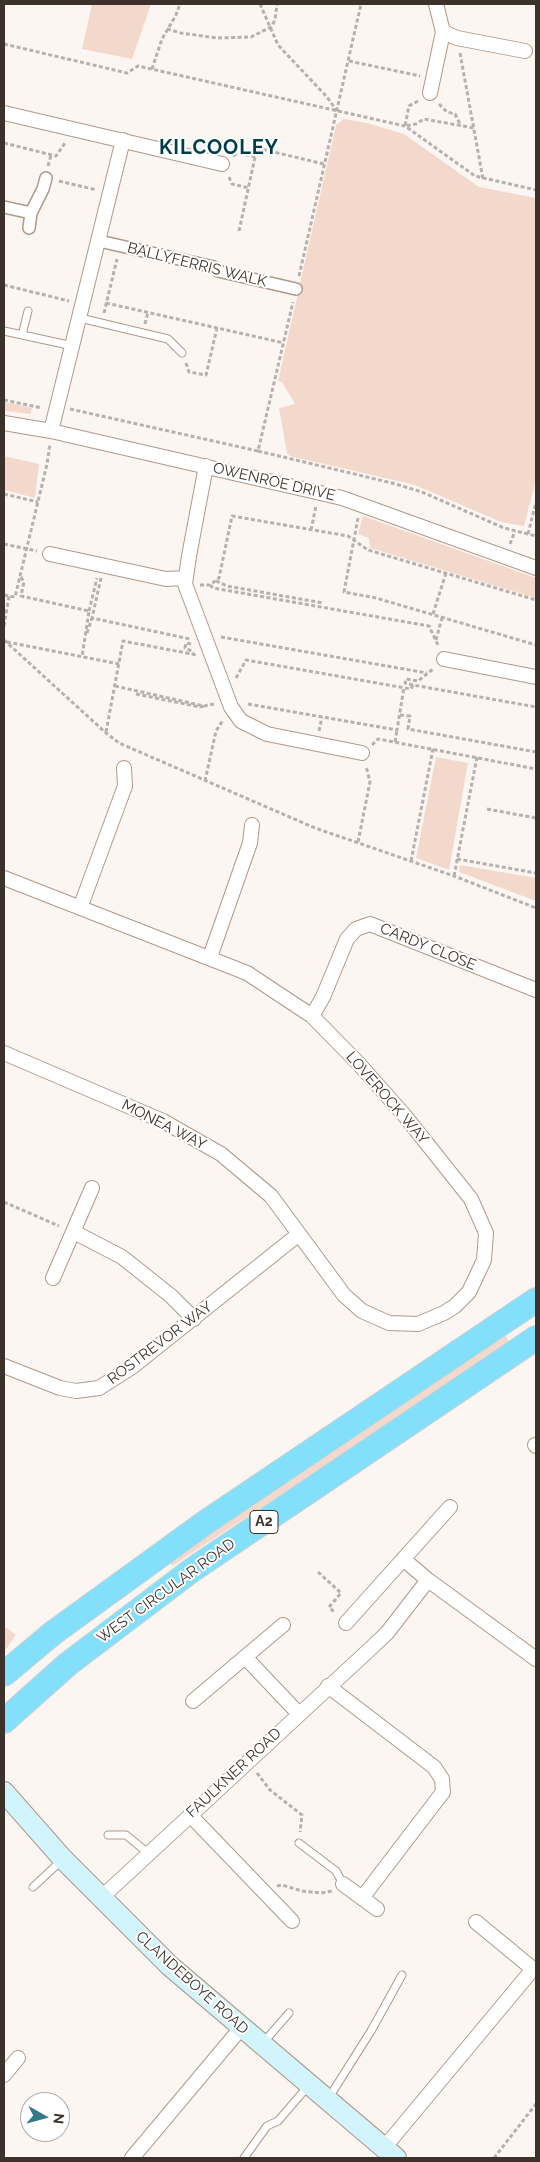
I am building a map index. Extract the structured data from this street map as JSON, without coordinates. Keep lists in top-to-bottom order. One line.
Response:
{"streets":{"highway":["A2","WEST CIRCULAR ROAD"],"main road":["CLANDEBOYE ROAD"],"street":["BALLYFERRIS WALK","OWENROE DRIVE","CARDY CLOSE","LOVEROCK WAY","MONEA WAY","ROSTREVOR WAY","FAULKNER ROAD"]},"crossings":[["CARDY CLOSE","LOVEROCK WAY"],["LOVEROCK WAY","MONEA WAY"],["LOVEROCK WAY","ROSTREVOR WAY"],["MONEA WAY","ROSTREVOR WAY"],["FAULKNER ROAD","CLANDEBOYE ROAD"]],"districts":["KILCOOLEY"],"north":"right"}
